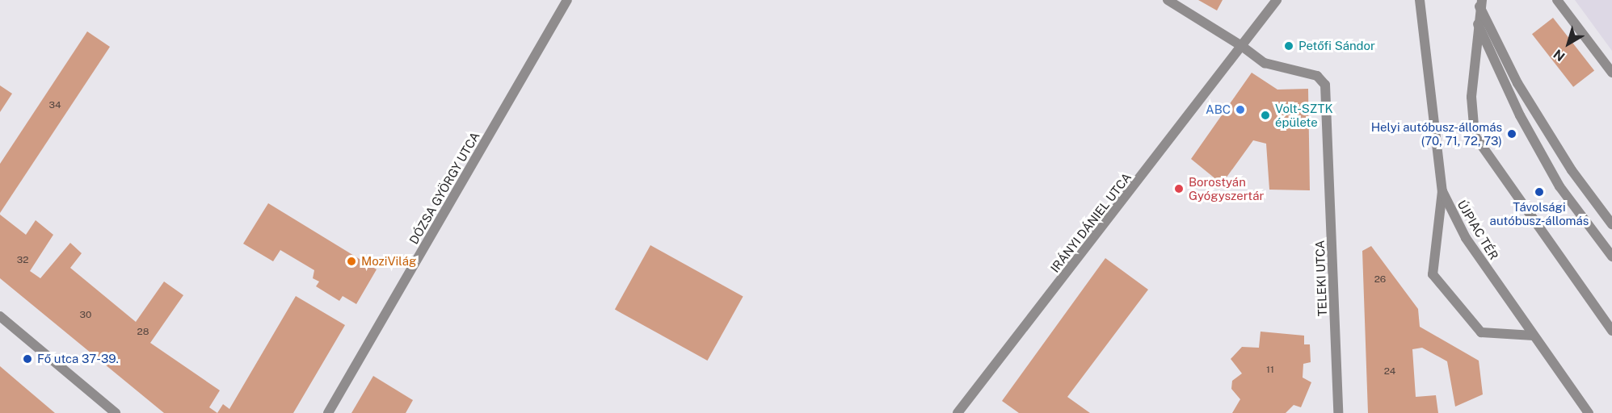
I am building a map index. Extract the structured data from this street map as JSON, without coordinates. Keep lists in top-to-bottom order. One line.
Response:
{"streets":{"street":["DÓZSA GYÖRGY UTCA","IRÁNYI DÁNIEL UTCA","ÚJPIAC TÉR","TELEKI UTCA"]},"crossings":[["IRÁNYI DÁNIEL UTCA","TELEKI UTCA"]],"places":["Petőfi Sándor","ABC","Volt-SZTK épülete","Helyi autóbusz-állomás (70, 71, 72, 73)","Borostyán Gyógyszertár","Távolsági autóbusz-állomás","MoziVilág","Fő utca 37-39."],"house_numbers":["34","32","26","30","28","11","24"],"north":"bottom left"}
